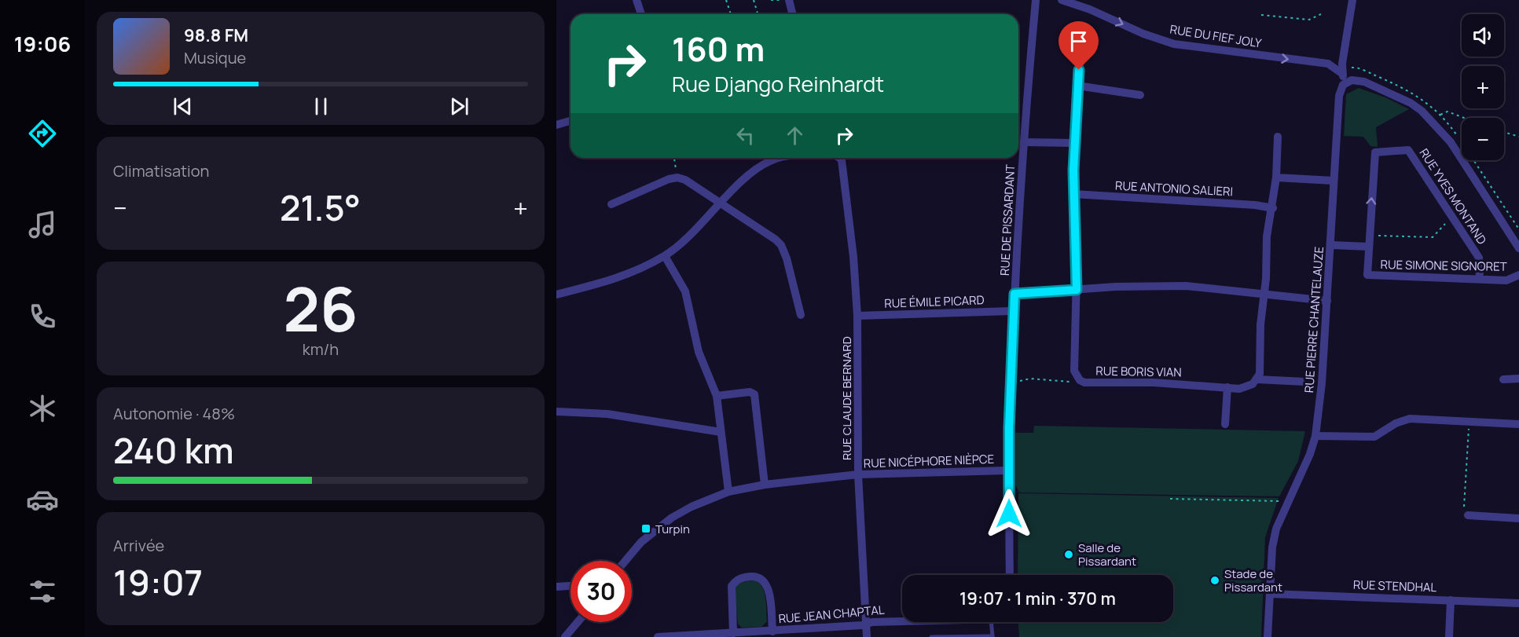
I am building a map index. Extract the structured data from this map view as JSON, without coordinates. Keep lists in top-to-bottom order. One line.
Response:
{"streets":{"street":["RUE DU FIEF JOLY","RUE ANTONIO SALIERI","RUE YVES MONTAND","RUE DE PISSARDANT","RUE SIMONE SIGNORET","RUE ÉMILE PICARD","RUE PIERRE CHANTELAUZE","RUE BORIS VIAN","RUE CLAUDE BERNARD","RUE NICÉPHORE NIÈPCE","RUE STENDHAL","RUE JEAN CHAPTAL"]},"crossings":[["RUE ANTONIO SALIERI","RUE BORIS VIAN"],["RUE YVES MONTAND","RUE SIMONE SIGNORET"],["RUE DE PISSARDANT","RUE ÉMILE PICARD"],["RUE DE PISSARDANT","RUE NICÉPHORE NIÈPCE"],["RUE ÉMILE PICARD","RUE CLAUDE BERNARD"],["RUE PIERRE CHANTELAUZE","RUE STENDHAL"],["RUE CLAUDE BERNARD","RUE NICÉPHORE NIÈPCE"],["RUE CLAUDE BERNARD","RUE JEAN CHAPTAL"]],"one_way":["RUE DU FIEF JOLY"],"places":{"transit":["Turpin"],"other":["Salle de Pissardant","Stade de Pissardant"]},"page":{"tabs":"19:06","map_buttons":["+","−"],"turn":["160 m","Rue Django Reinhardt"],"song":["98.8 FM","Musique"],"tile":["Climatisation",["26","km/h"],["Autonomie · 48%","240 km"],["Arrivée","19:07"]],"heat":["−","21.5°","+"],"limit":"30","trip":"19:07 · 1 min · 370 m"}}
